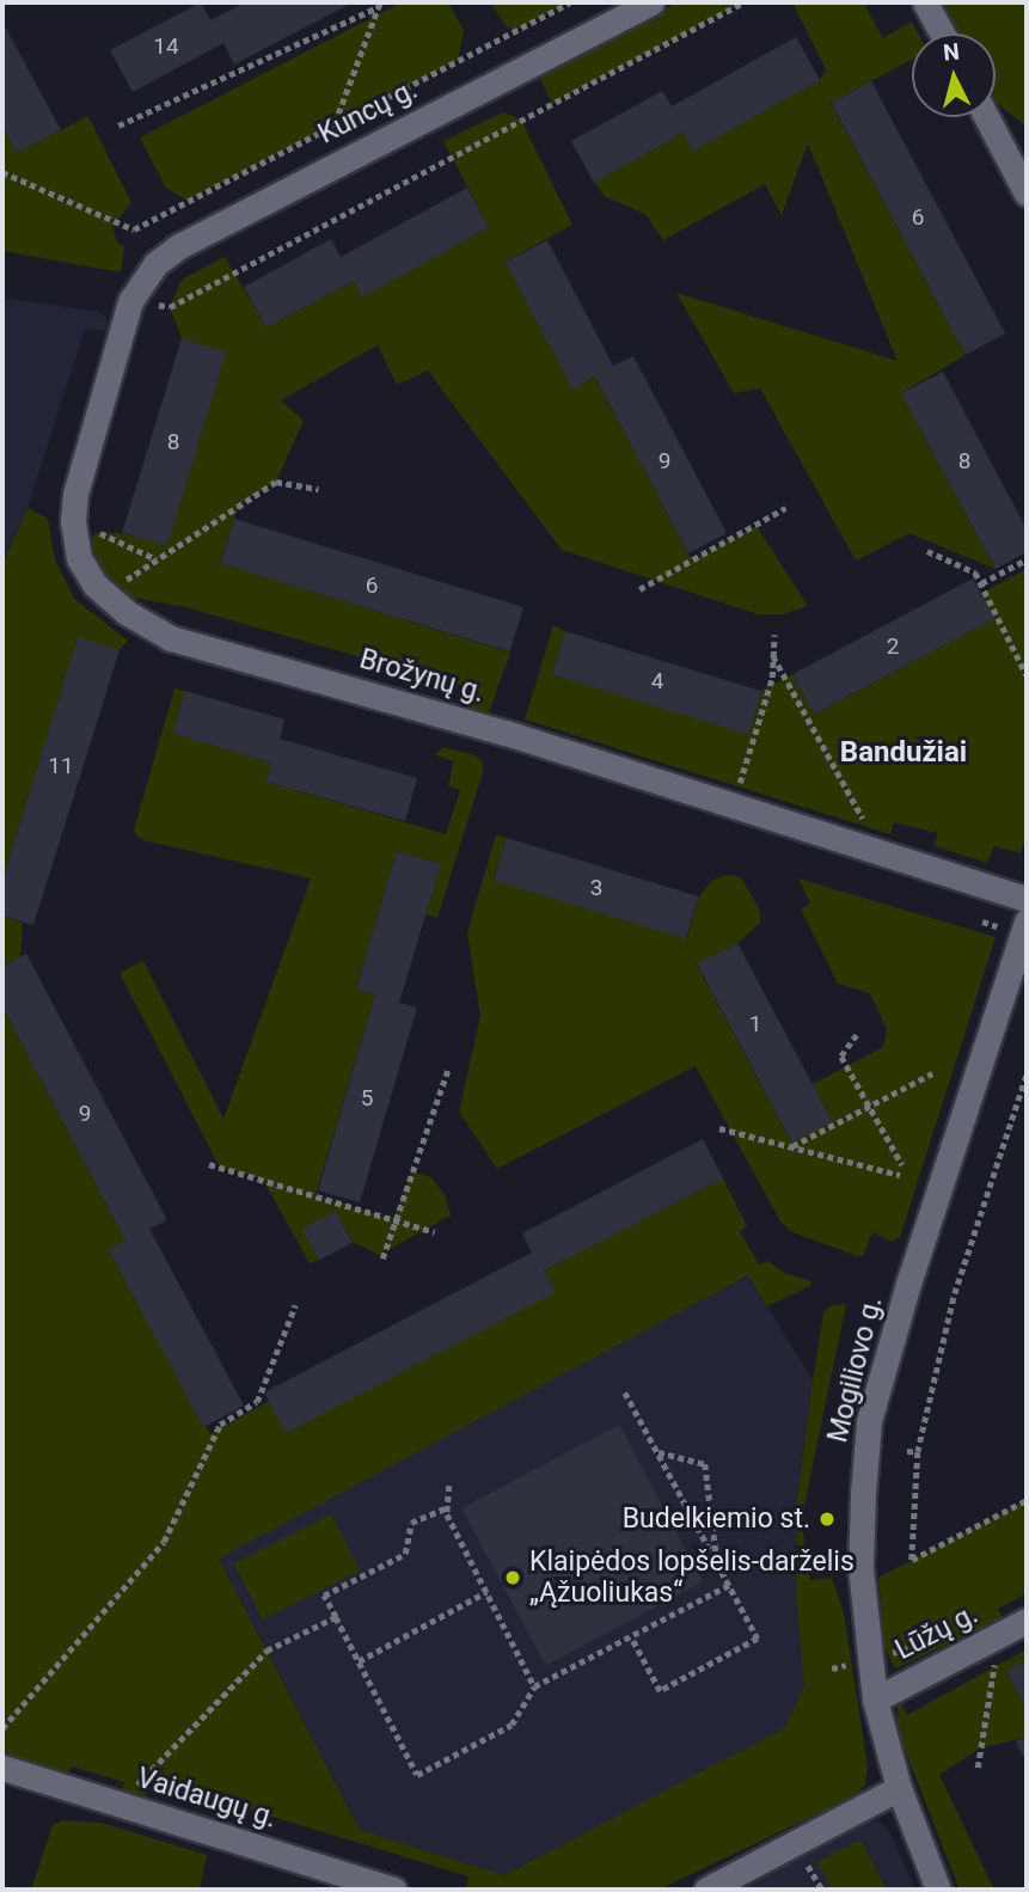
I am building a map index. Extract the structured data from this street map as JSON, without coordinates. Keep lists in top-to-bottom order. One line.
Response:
{"streets":{"street":["Kuncų g.","Brožynų g.","Mogiliovo g.","Lūžų g.","Vaidaugų g."]},"crossings":[["Kuncų g.","Brožynų g."],["Mogiliovo g.","Lūžų g."]],"districts":["Bandužiai"],"places":["Budelkiemio st.","Klaipėdos lopšelis-darželis „Ąžuoliukas“"],"house_numbers":["14","6","8","9","8","6","2","4","11","3","1","5","9"],"north":"top"}
